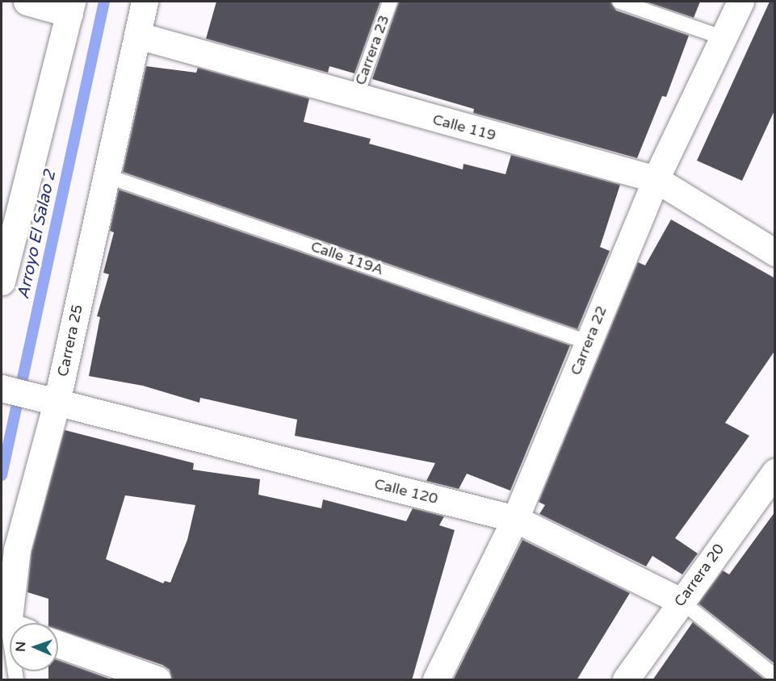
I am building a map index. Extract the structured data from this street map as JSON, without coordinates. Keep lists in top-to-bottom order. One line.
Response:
{"streets":{"street":["Calle 119","Carrera 25","Carrera 22","Calle 120","Carrera 20"],"lane":["Carrera 23","Calle 119A"]},"crossings":[["Carrera 23","Calle 119"],["Calle 119","Carrera 25"],["Calle 119","Carrera 22"],["Calle 119A","Carrera 25"],["Calle 119A","Carrera 22"],["Carrera 25","Calle 120"],["Carrera 22","Calle 120"],["Calle 120","Carrera 20"]],"water":["Arroyo El Salao 2"],"north":"left"}
